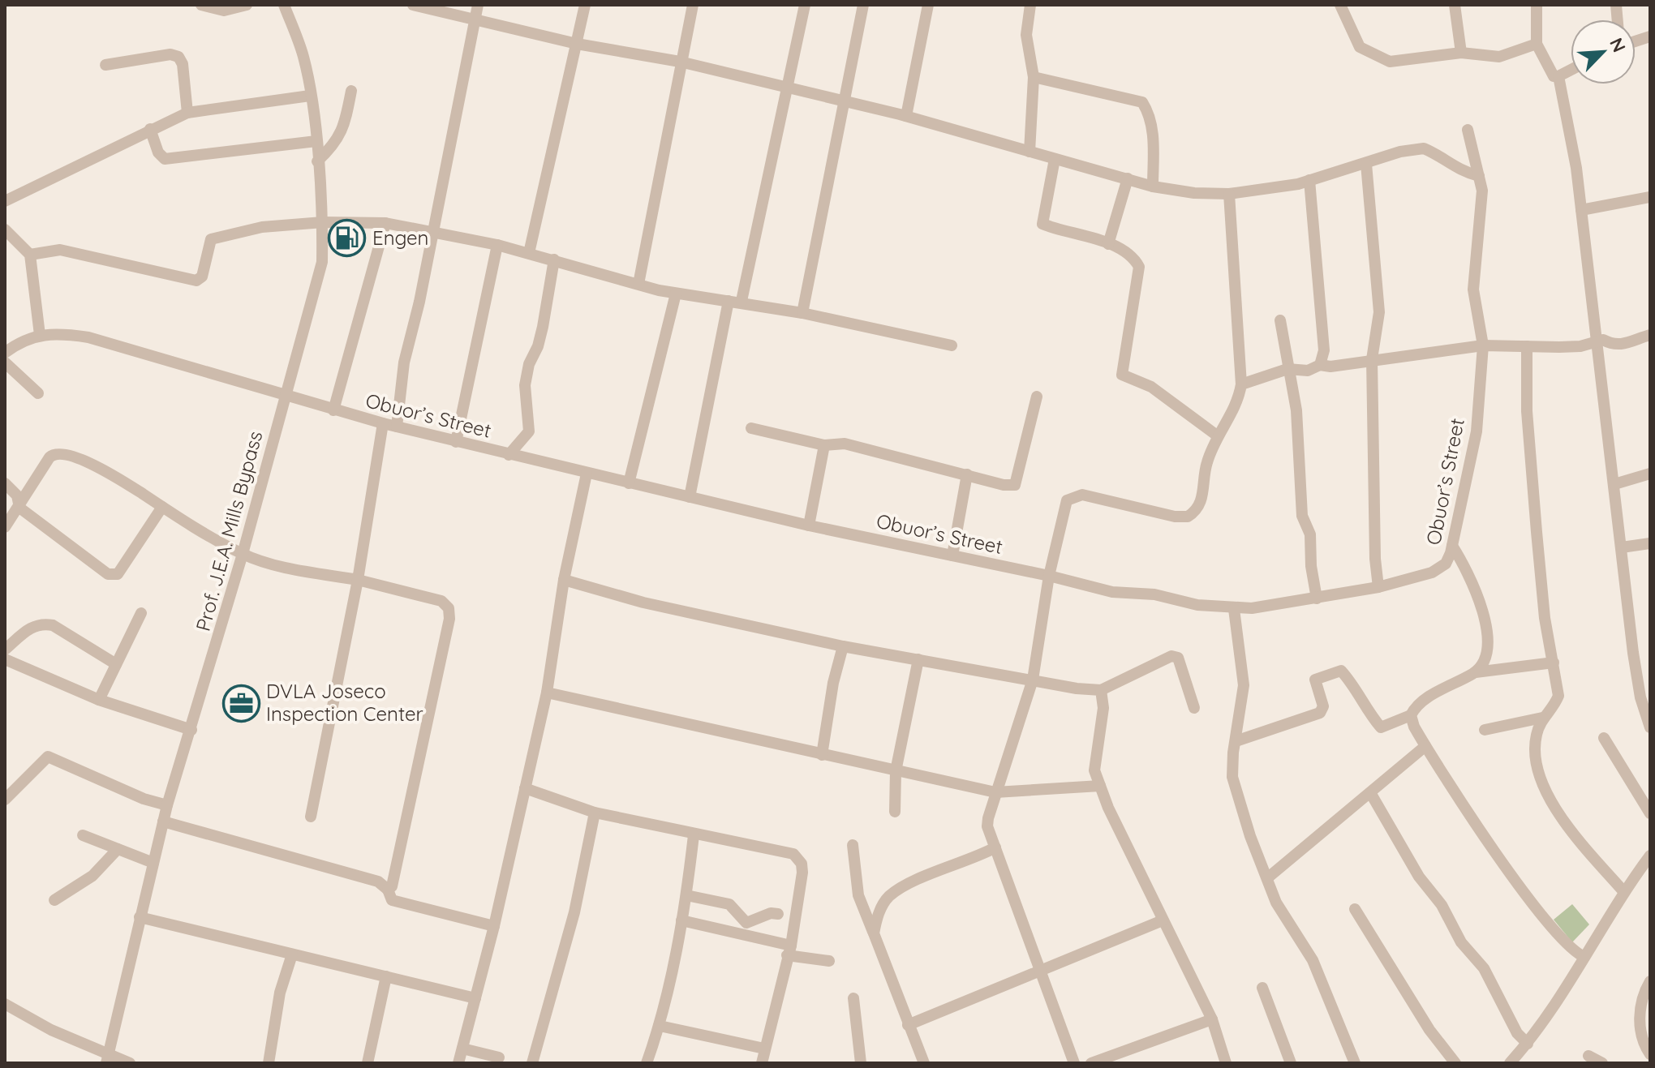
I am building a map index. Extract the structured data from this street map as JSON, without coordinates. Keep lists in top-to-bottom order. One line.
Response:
{"streets":{"street":["Obuor’s Street","Prof. J.E.A. Mills Bypass"]},"crossings":[["Obuor’s Street","Prof. J.E.A. Mills Bypass"]],"places":{"fuel station":["Engen"],"office":["DVLA Joseco Inspection Center"]},"north":"top right"}
